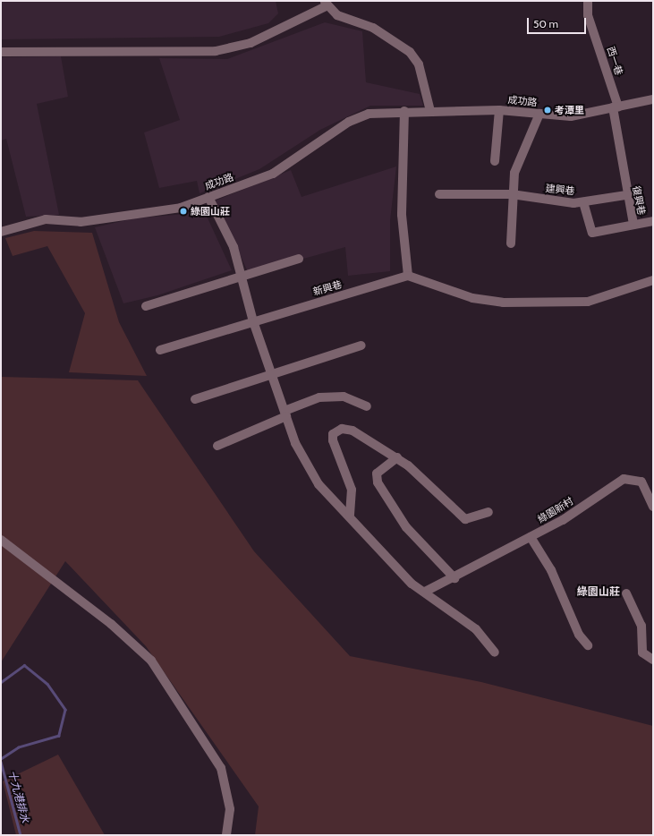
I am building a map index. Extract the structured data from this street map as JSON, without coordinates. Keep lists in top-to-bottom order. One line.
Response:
{"streets":{"street":["西一巷","成功路","建興巷","復興巷","新興巷","綠園新村"]},"crossings":[["西一巷","成功路"],["西一巷","復興巷"],["成功路","復興巷"],["建興巷","復興巷"]],"districts":["綠園山莊"],"water":["十九港排水"],"places":["考潭里","綠園山莊"],"scale_bar":"50 m"}
